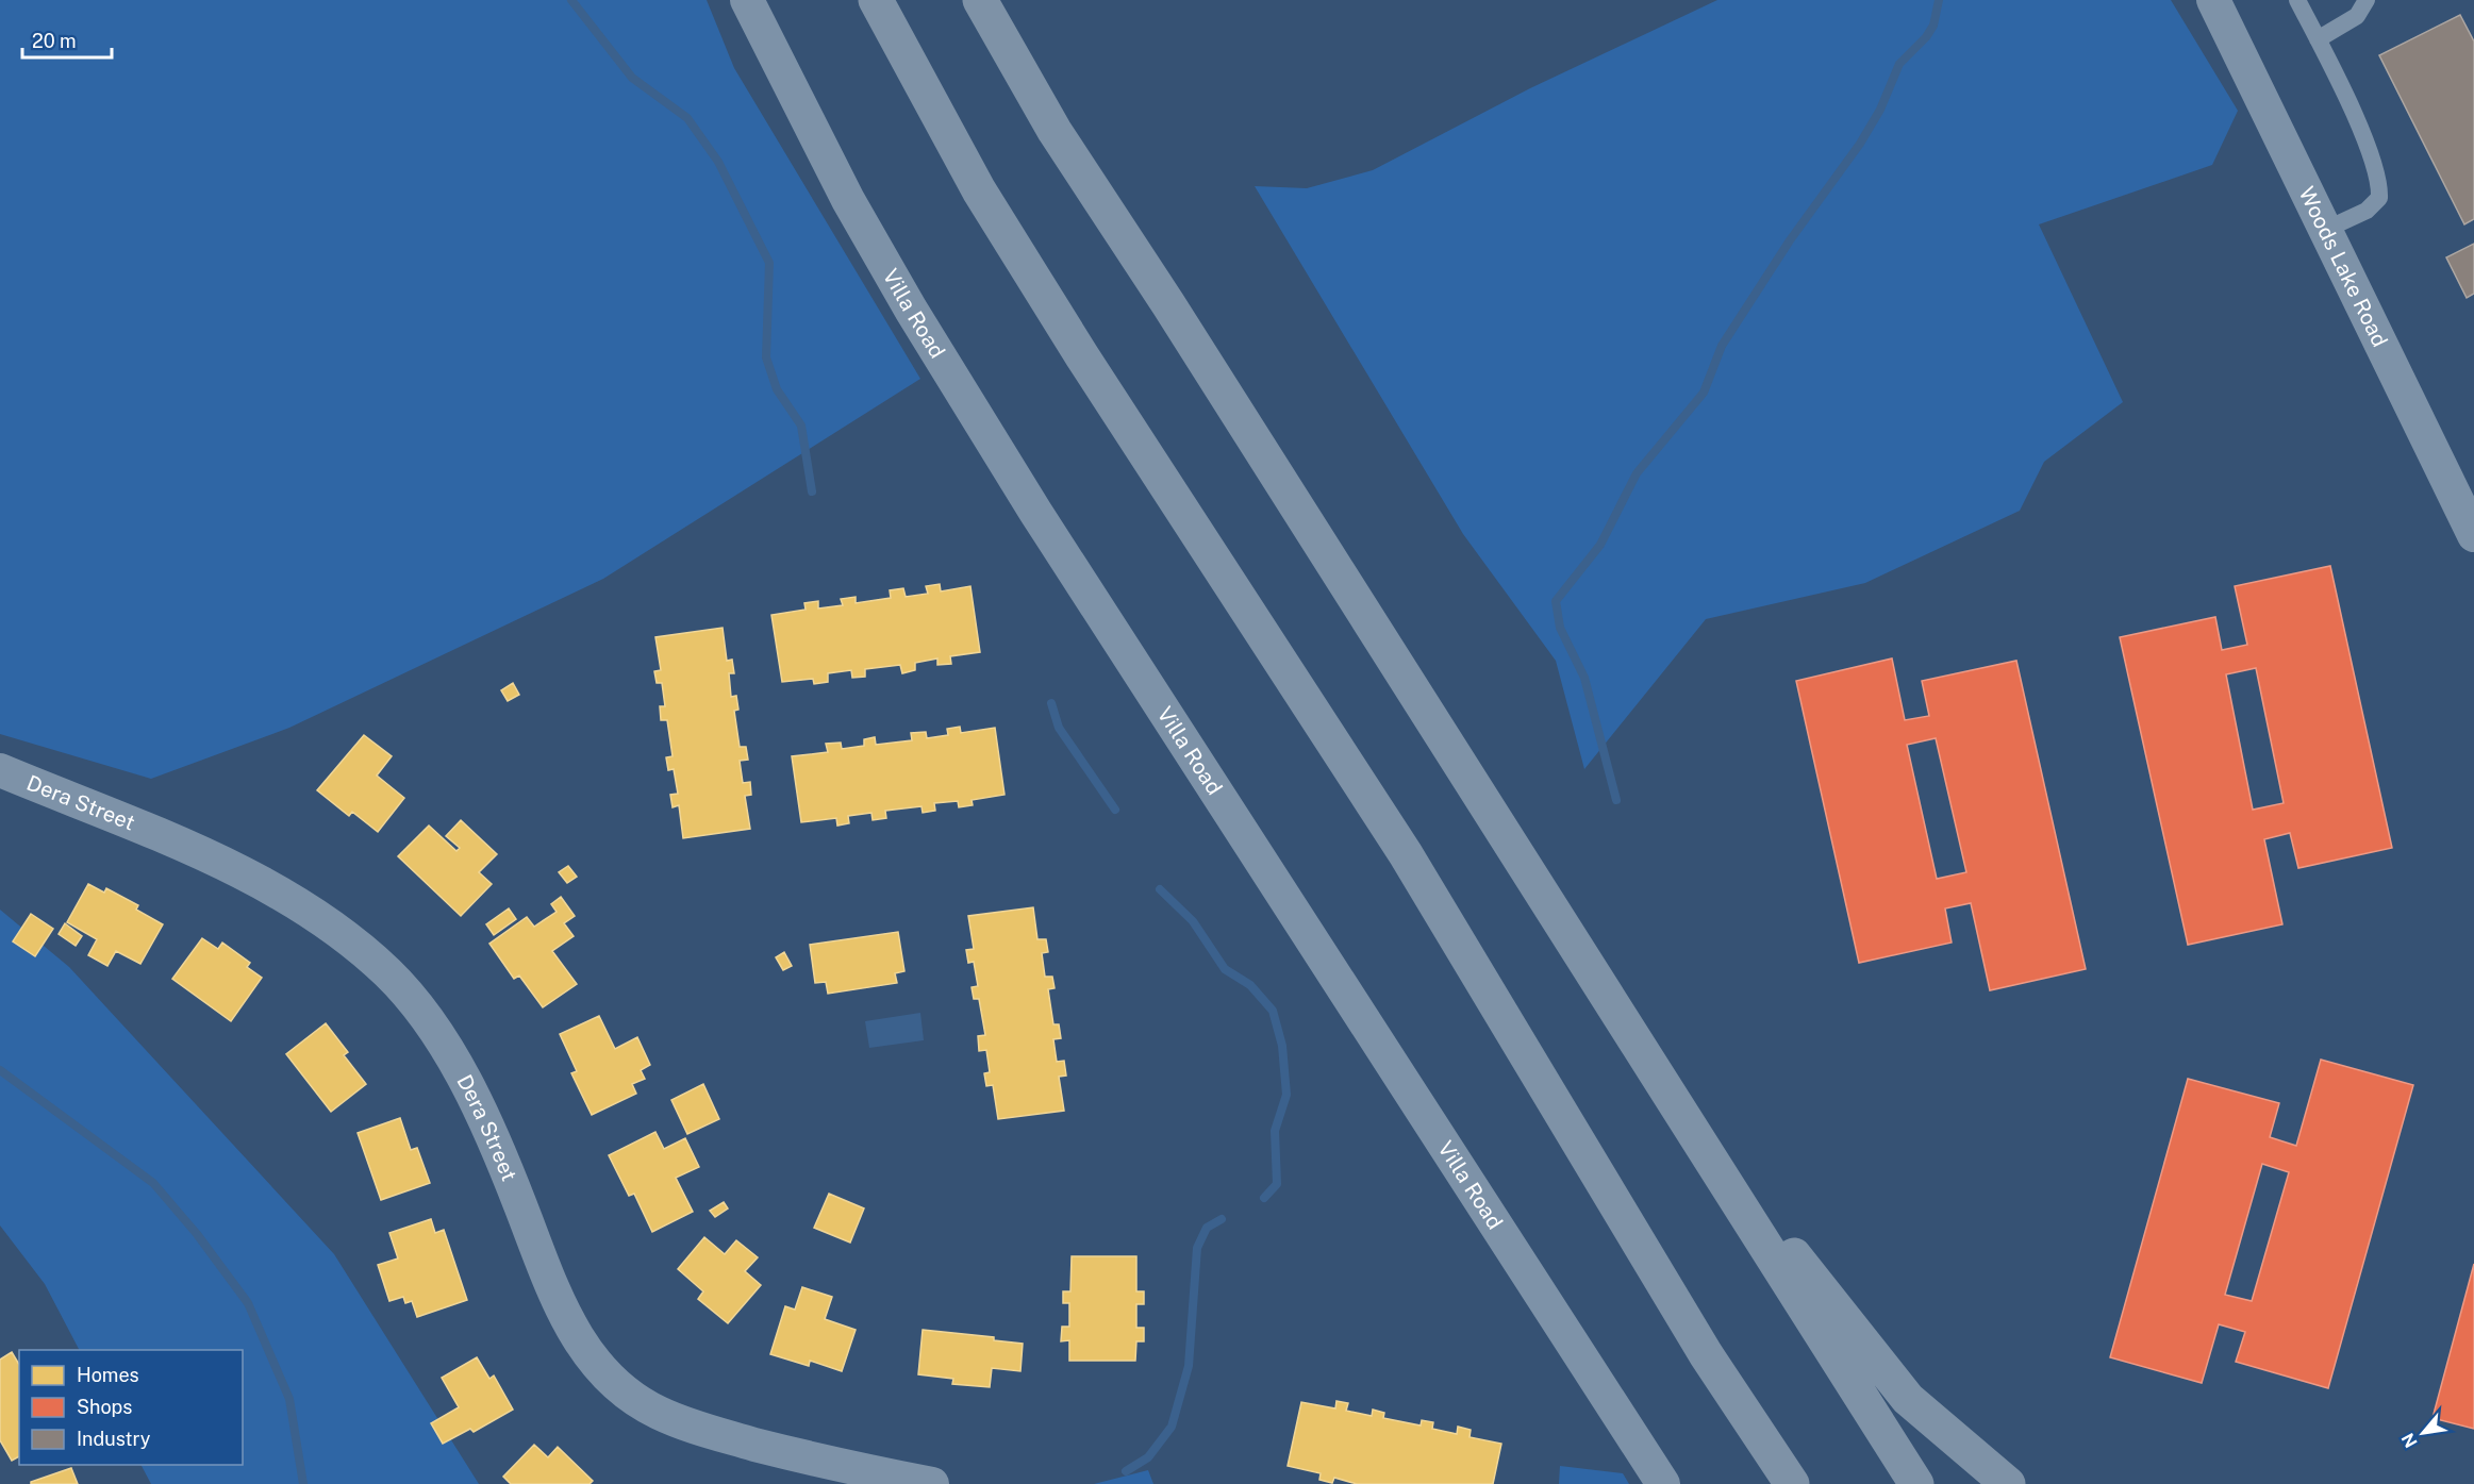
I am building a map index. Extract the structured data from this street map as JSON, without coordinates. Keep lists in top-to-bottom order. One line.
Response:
{"streets":{"street":["Woods Lake Road","Villa Road","Dera Street"]},"legend":["Homes","Shops","Industry"],"scale_bar":"20 m","north":"bottom left"}
